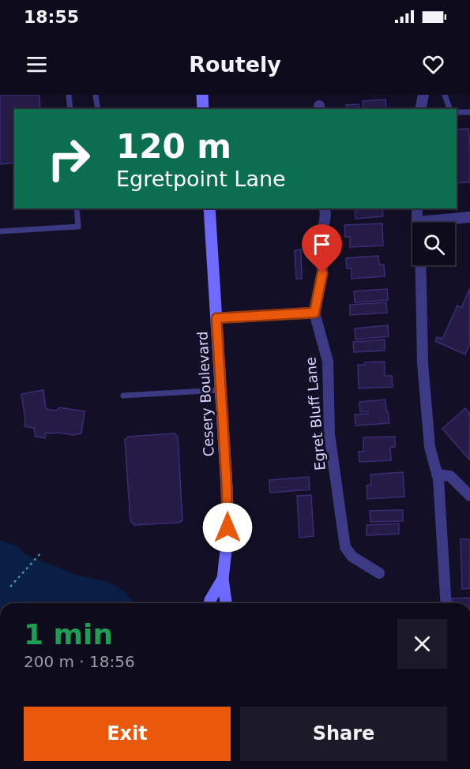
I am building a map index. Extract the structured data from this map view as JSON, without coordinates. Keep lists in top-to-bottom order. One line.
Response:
{"streets":{"main road":["Cesery Boulevard"],"street":["Egret Bluff Lane"]},"page":{"status":"18:55","header":"Routely","turn":["120 m","Egretpoint Lane"],"heading":["1 min","200 m · 18:56"],"buttons":["Exit","Share"]}}
